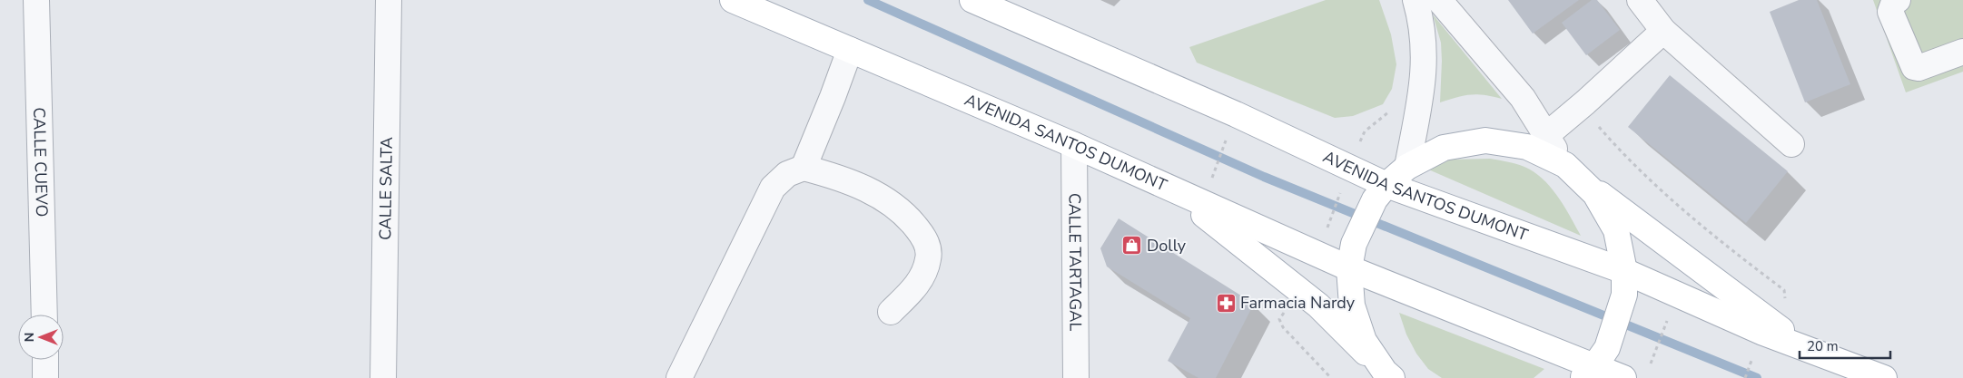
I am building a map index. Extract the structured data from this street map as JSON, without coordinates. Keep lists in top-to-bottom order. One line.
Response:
{"streets":{"main road":["AVENIDA SANTOS DUMONT"],"street":["CALLE CUEVO","CALLE SALTA","CALLE TARTAGAL"]},"crossings":[["AVENIDA SANTOS DUMONT","CALLE TARTAGAL"]],"places":{"shop":["Dolly"],"pharmacy":["Farmacia Nardy"]},"scale_bar":"20 m","north":"left"}
